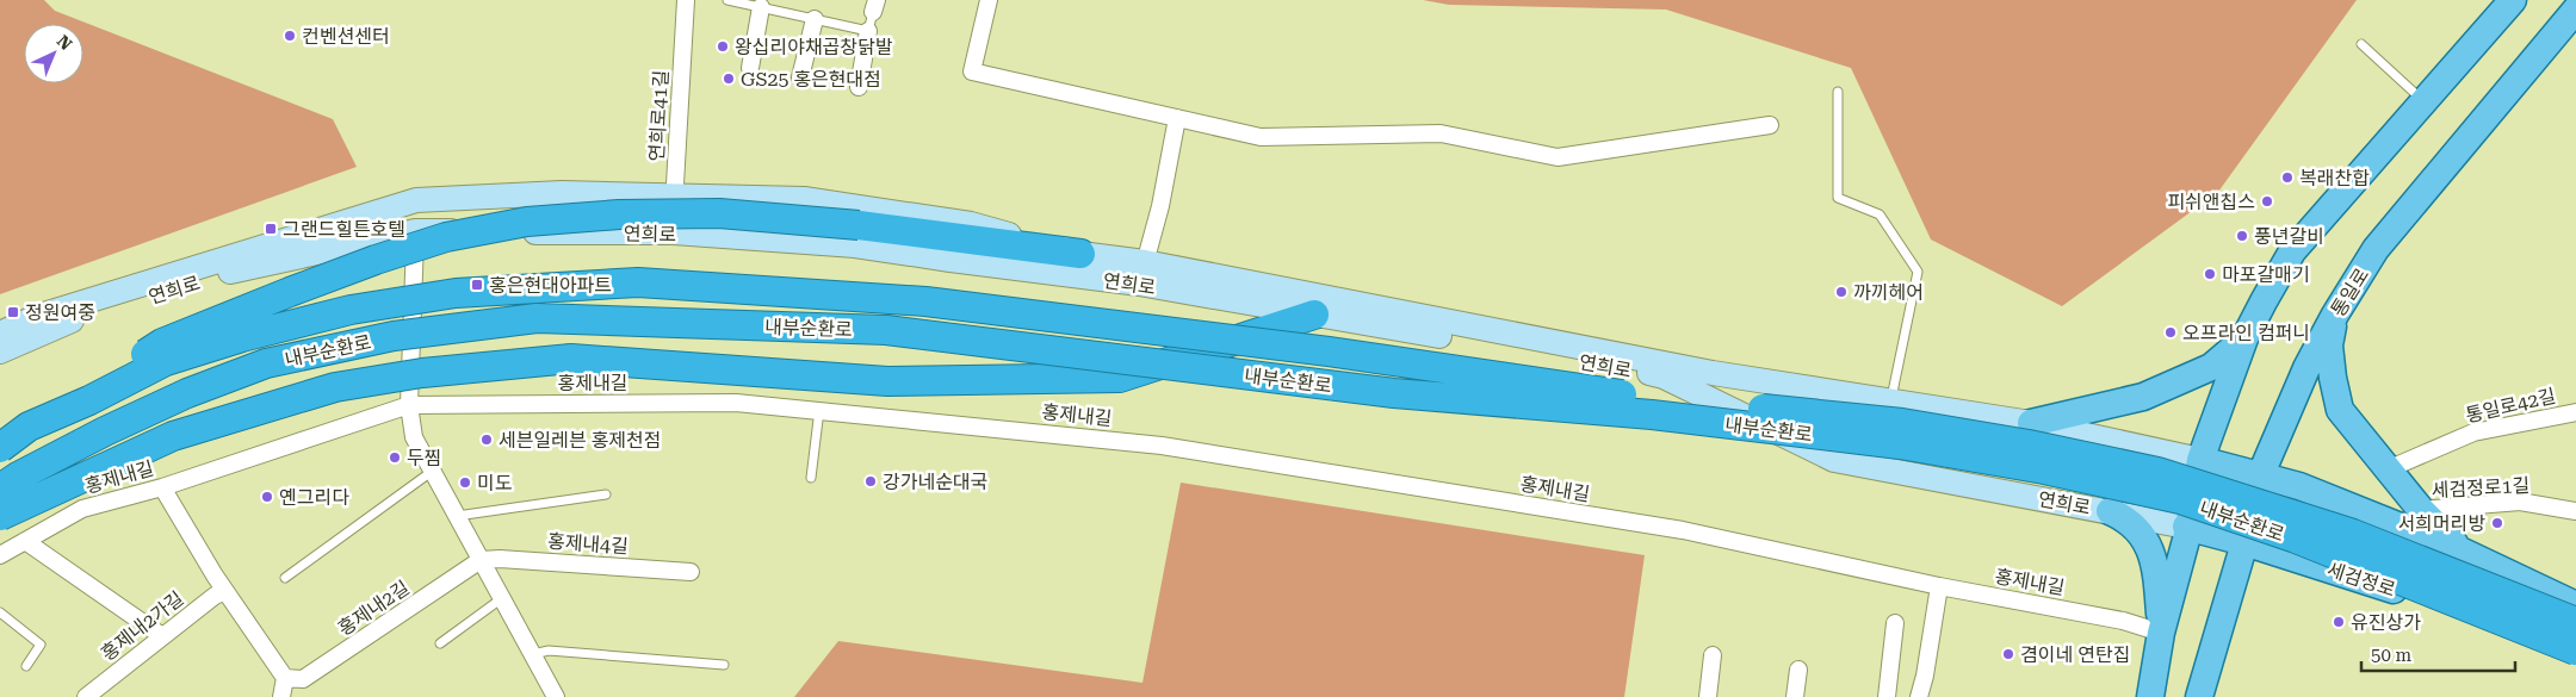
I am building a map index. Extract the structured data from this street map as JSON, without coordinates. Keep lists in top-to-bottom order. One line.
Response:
{"streets":{"highway":["내부순환로"],"main road":["연희로","통일로","세검정로"],"street":["연희로41길","홍제내길","통일로42길","세검정로1길","홍제내4길","홍제내2길","홍제내2가길"]},"crossings":[["연희로41길","연희로"],["연희로","통일로"],["연희로","세검정로"],["통일로","세검정로"],["홍제내4길","홍제내2길"]],"places":{"other":["컨벤션센터","왕십리야채곱창닭발","GS25 홍은현대점","복래찬합","피쉬앤칩스","풍년갈비","마포갈매기","까끼헤어","오프라인 컴퍼니","세븐일레븐 홍제천점","두찜","강가네순대국","미도","옌그리다","서희머리방","유진상가","겸이네 연탄집"],"transit":["그랜드힐튼호텔","홍은현대아파트","정원여중"]},"scale_bar":"50 m","north":"top right"}
